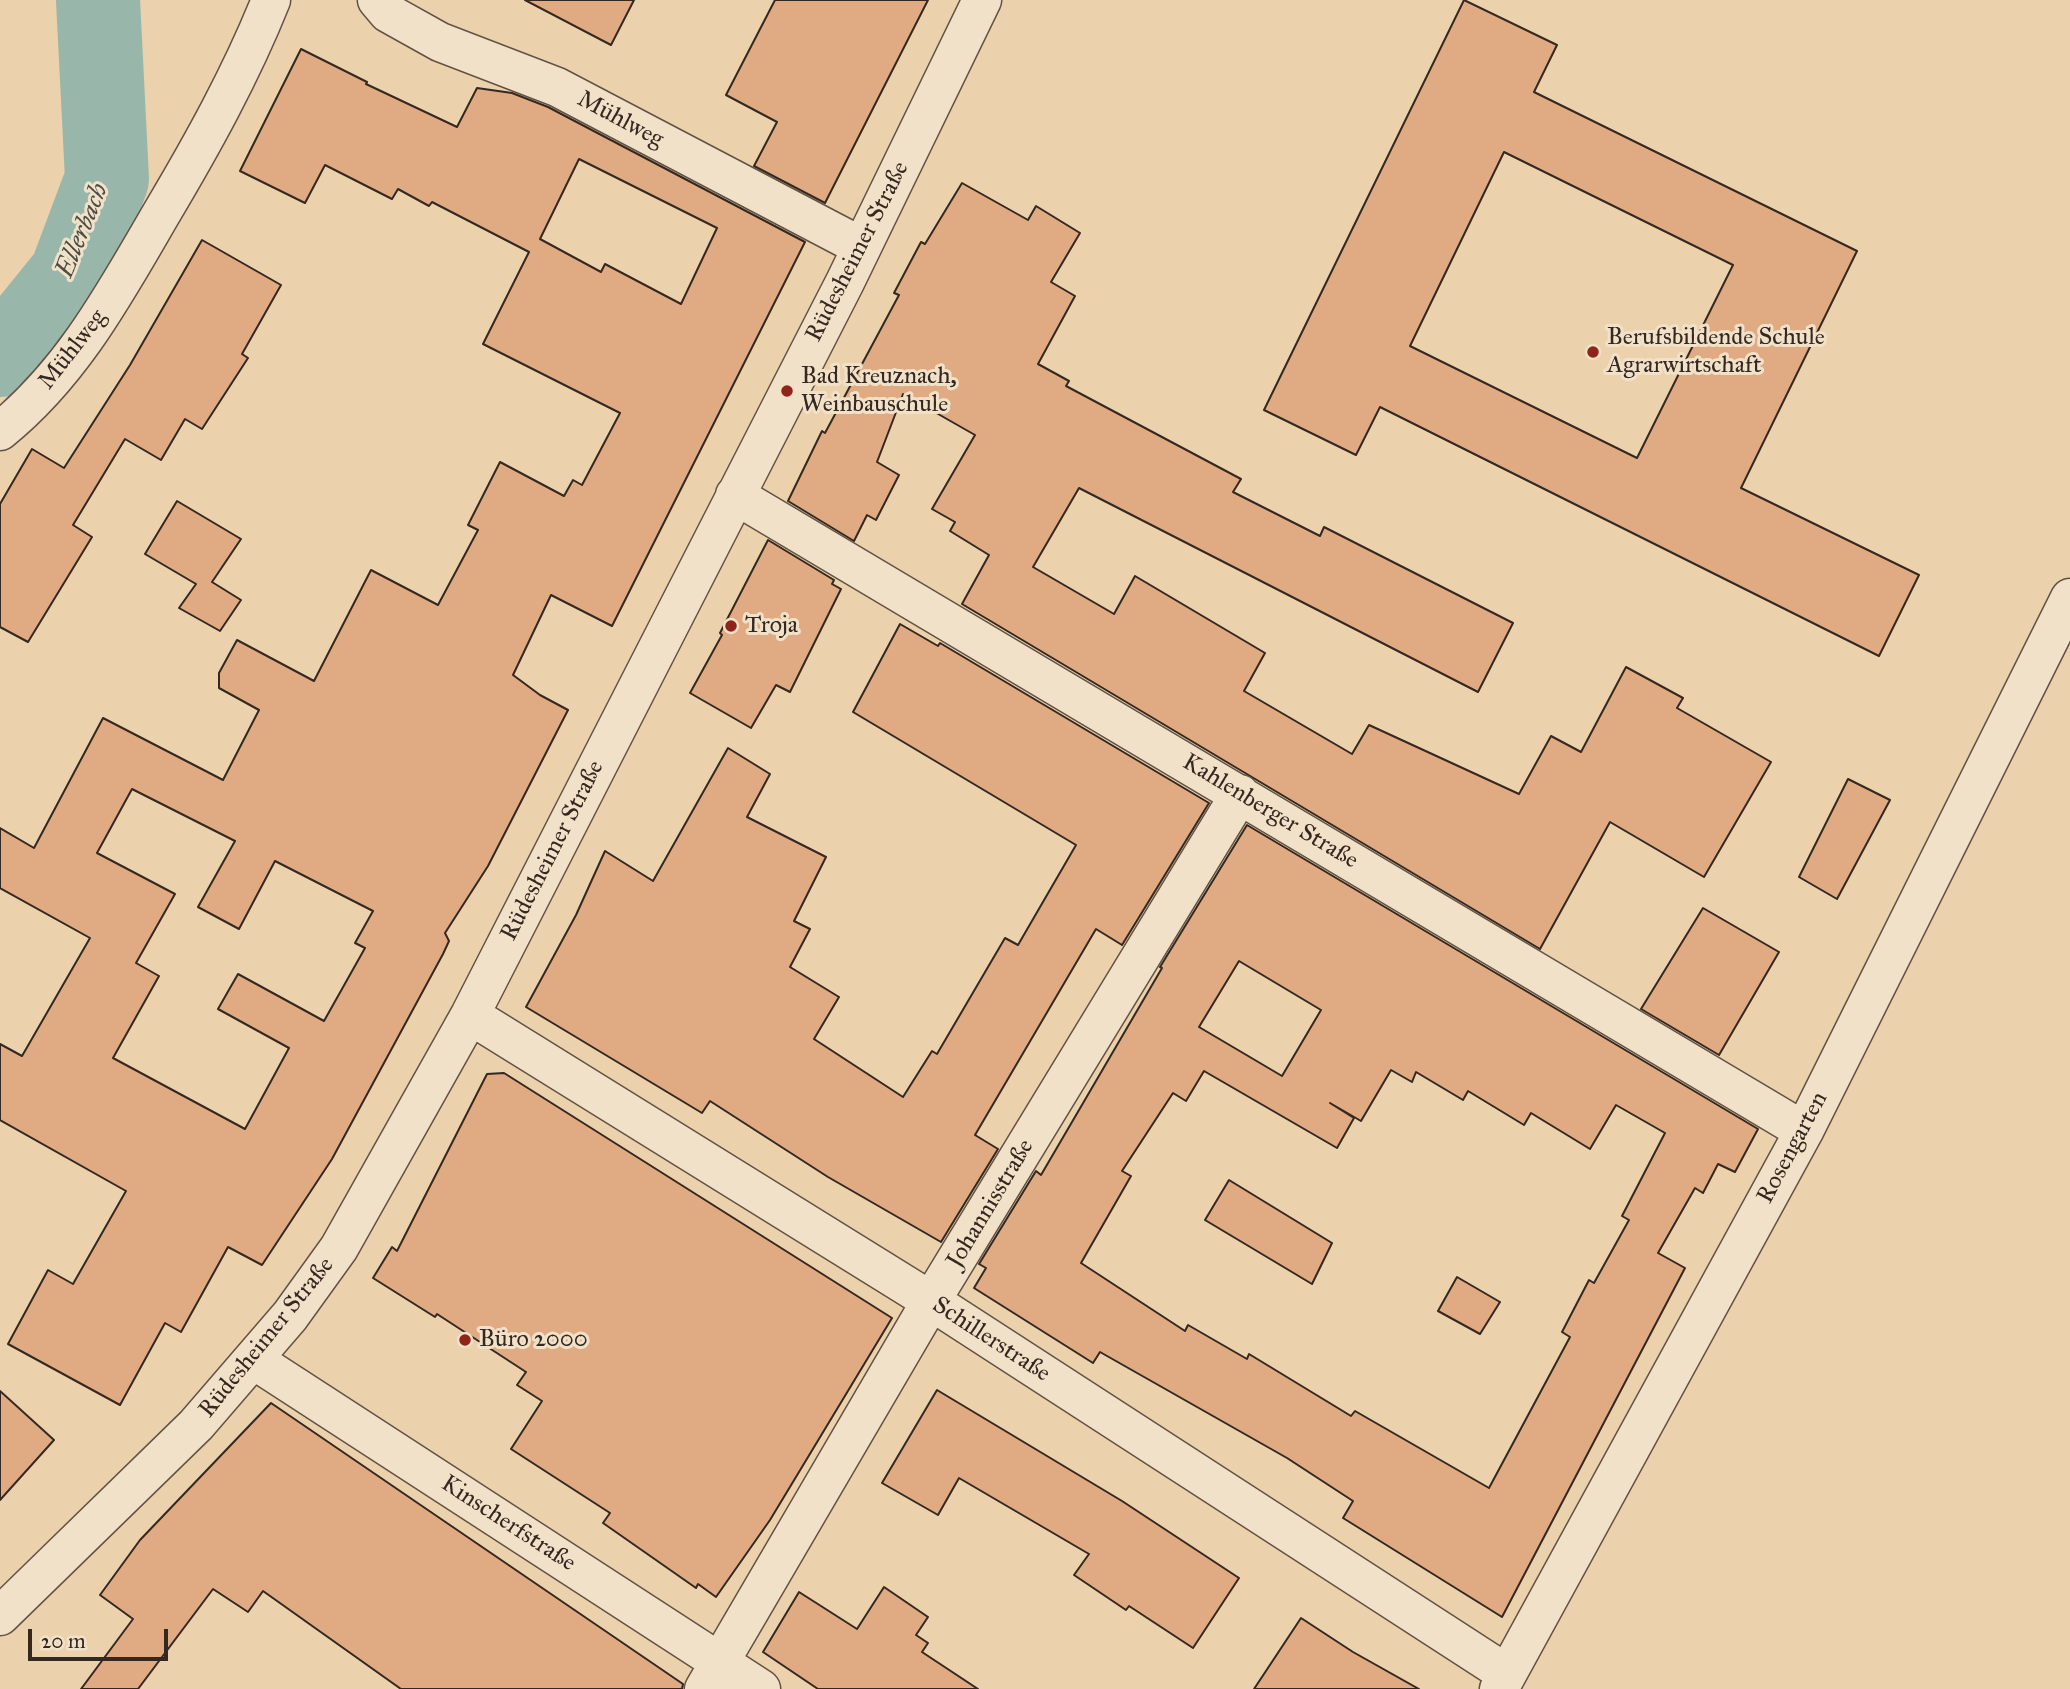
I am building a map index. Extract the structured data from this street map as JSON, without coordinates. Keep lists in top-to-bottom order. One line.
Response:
{"streets":{"street":["Mühlweg","Rüdesheimer Straße","Kahlenberger Straße","Rosengarten","Johannisstraße","Schillerstraße","Kinscherfstraße"]},"crossings":[["Mühlweg","Rüdesheimer Straße"],["Rüdesheimer Straße","Kahlenberger Straße"],["Rüdesheimer Straße","Schillerstraße"],["Rüdesheimer Straße","Kinscherfstraße"],["Kahlenberger Straße","Rosengarten"],["Kahlenberger Straße","Johannisstraße"],["Rosengarten","Schillerstraße"],["Johannisstraße","Schillerstraße"],["Johannisstraße","Kinscherfstraße"]],"water":["Ellerbach"],"places":["Berufsbildende Schule Agrarwirtschaft","Bad Kreuznach, Weinbauschule","Troja","Büro 2000"],"scale_bar":"20 m"}
